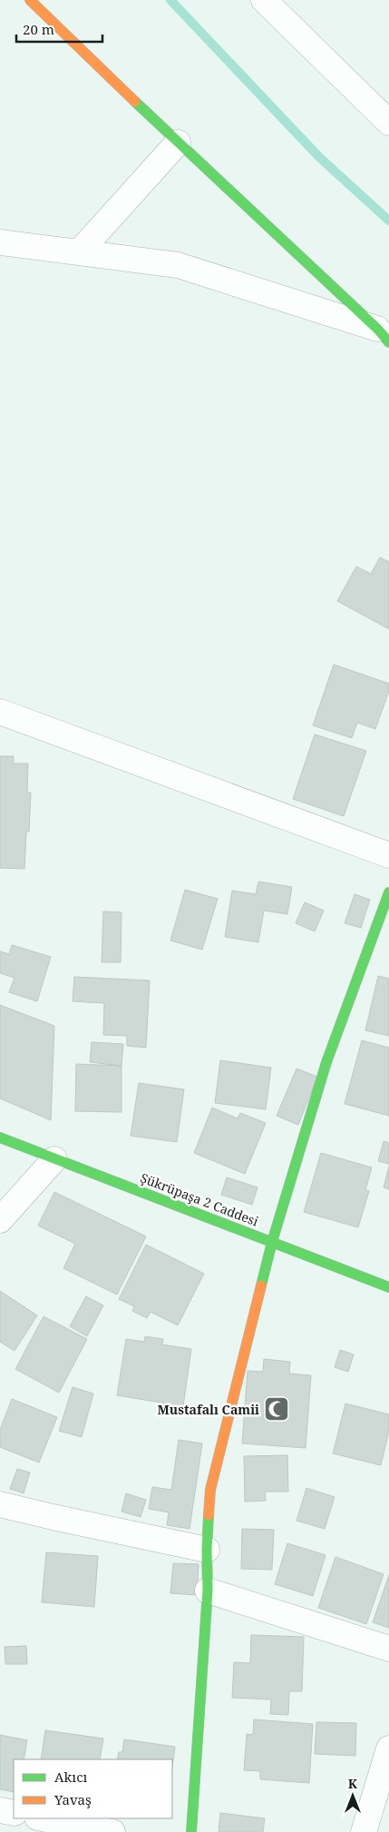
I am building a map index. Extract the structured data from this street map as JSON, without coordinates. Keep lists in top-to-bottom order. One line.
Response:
{"streets":{"street":["Şükrüpaşa 2 Caddesi"]},"places":{"mosque":["Mustafalı Camii"]},"legend":["Akıcı","Yavaş"],"scale_bar":"20 m","north":"top"}
